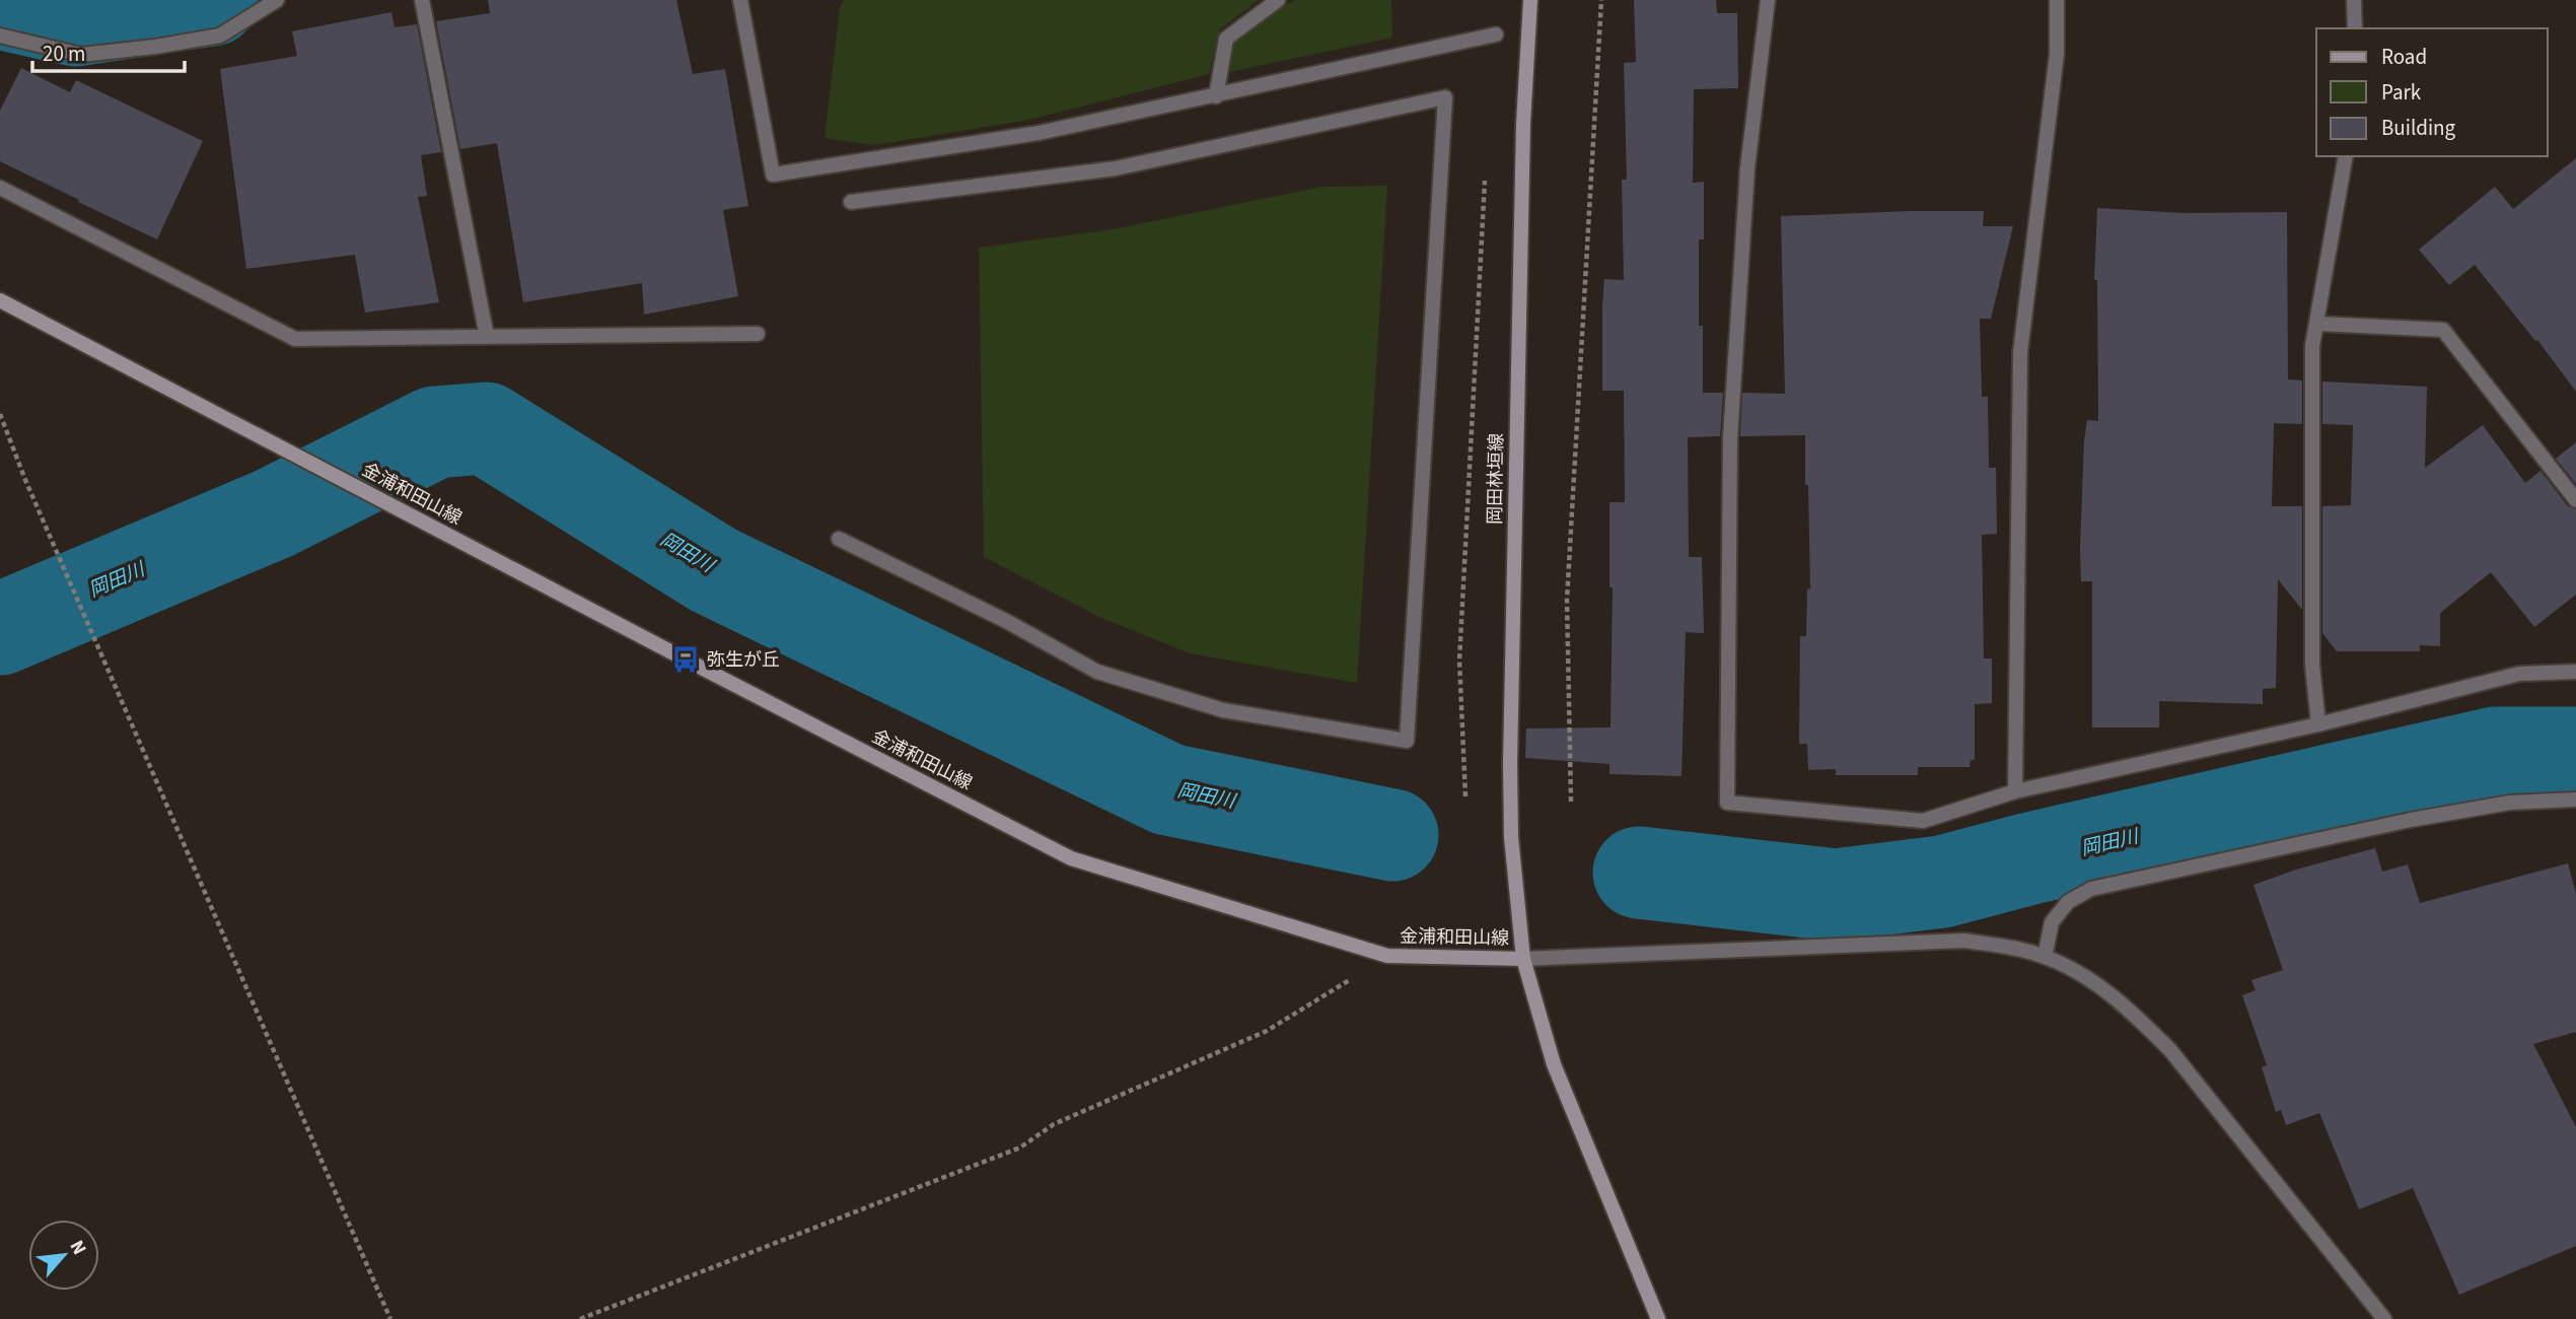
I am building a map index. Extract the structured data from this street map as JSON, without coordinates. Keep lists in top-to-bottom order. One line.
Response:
{"streets":{"main road":["岡田林垣線","金浦和田山線"]},"crossings":[["岡田林垣線","金浦和田山線"]],"water":["岡田川"],"places":{"bus stop":["弥生が丘"]},"legend":["Road","Park","Building"],"scale_bar":"20 m","north":"top right"}
